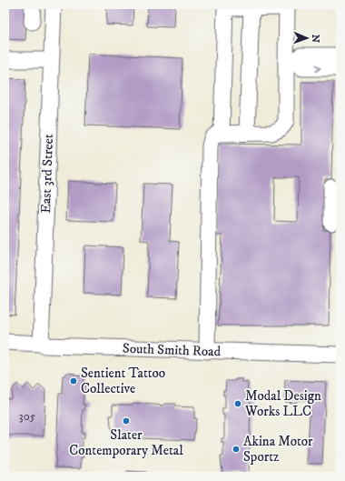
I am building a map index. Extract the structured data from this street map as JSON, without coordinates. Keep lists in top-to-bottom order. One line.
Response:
{"streets":{"street":["East 3rd Street","South Smith Road"]},"crossings":[["East 3rd Street","South Smith Road"]],"places":["Sentient Tattoo Collective","Modal Design Works LLC","Slater Contemporary Metal","Akina Motor Sportz"],"house_numbers":["305"],"north":"right"}
